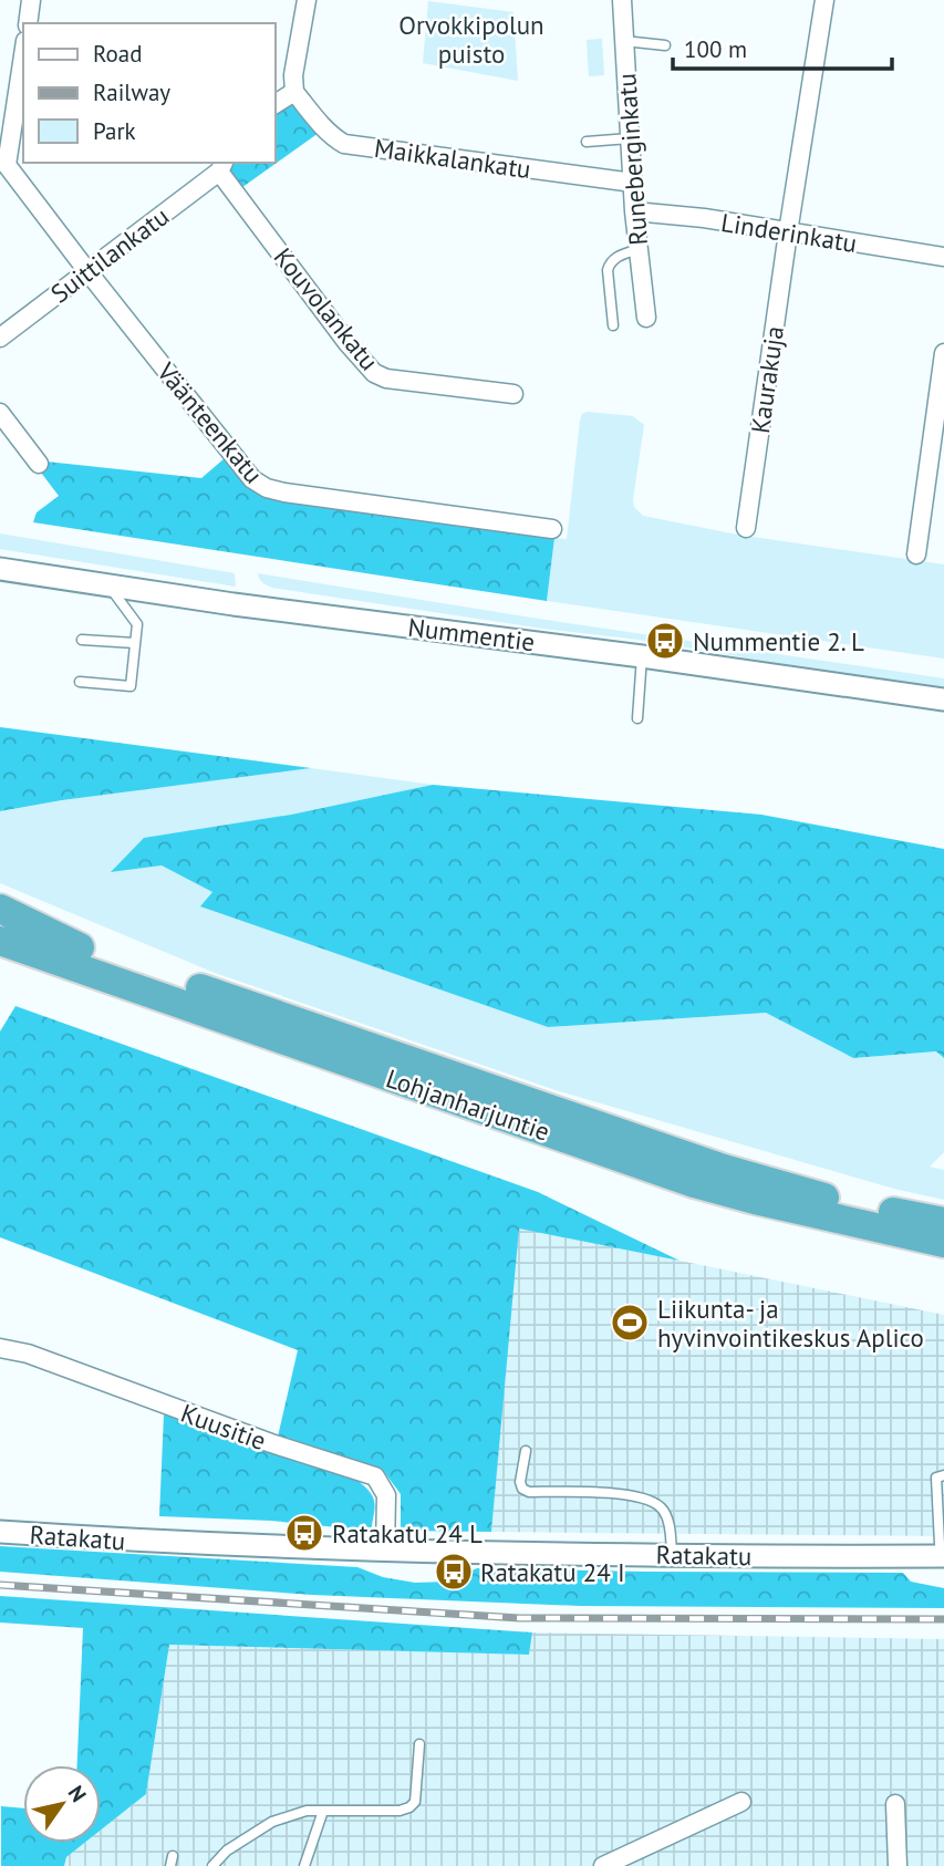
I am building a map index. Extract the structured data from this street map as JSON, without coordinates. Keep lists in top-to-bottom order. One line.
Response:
{"streets":{"highway":["Lohjanharjuntie"],"street":["Maikkalankatu","Runeberginkatu","Linderinkatu","Suittilankatu","Kouvolankatu","Kaurakuja","Väänteenkatu","Nummentie","Kuusitie","Ratakatu"]},"crossings":[["Maikkalankatu","Runeberginkatu"],["Runeberginkatu","Linderinkatu"],["Linderinkatu","Kaurakuja"],["Suittilankatu","Kouvolankatu"],["Suittilankatu","Väänteenkatu"],["Kuusitie","Ratakatu"]],"parks":["Orvokkipolun puisto"],"places":{"bus stop":["Nummentie 2. L","Ratakatu 24 L","Ratakatu 24 I"],"sports":["Liikunta- ja hyvinvointikeskus Aplico"]},"legend":["Road","Railway","Park"],"scale_bar":"100 m","north":"top right"}
